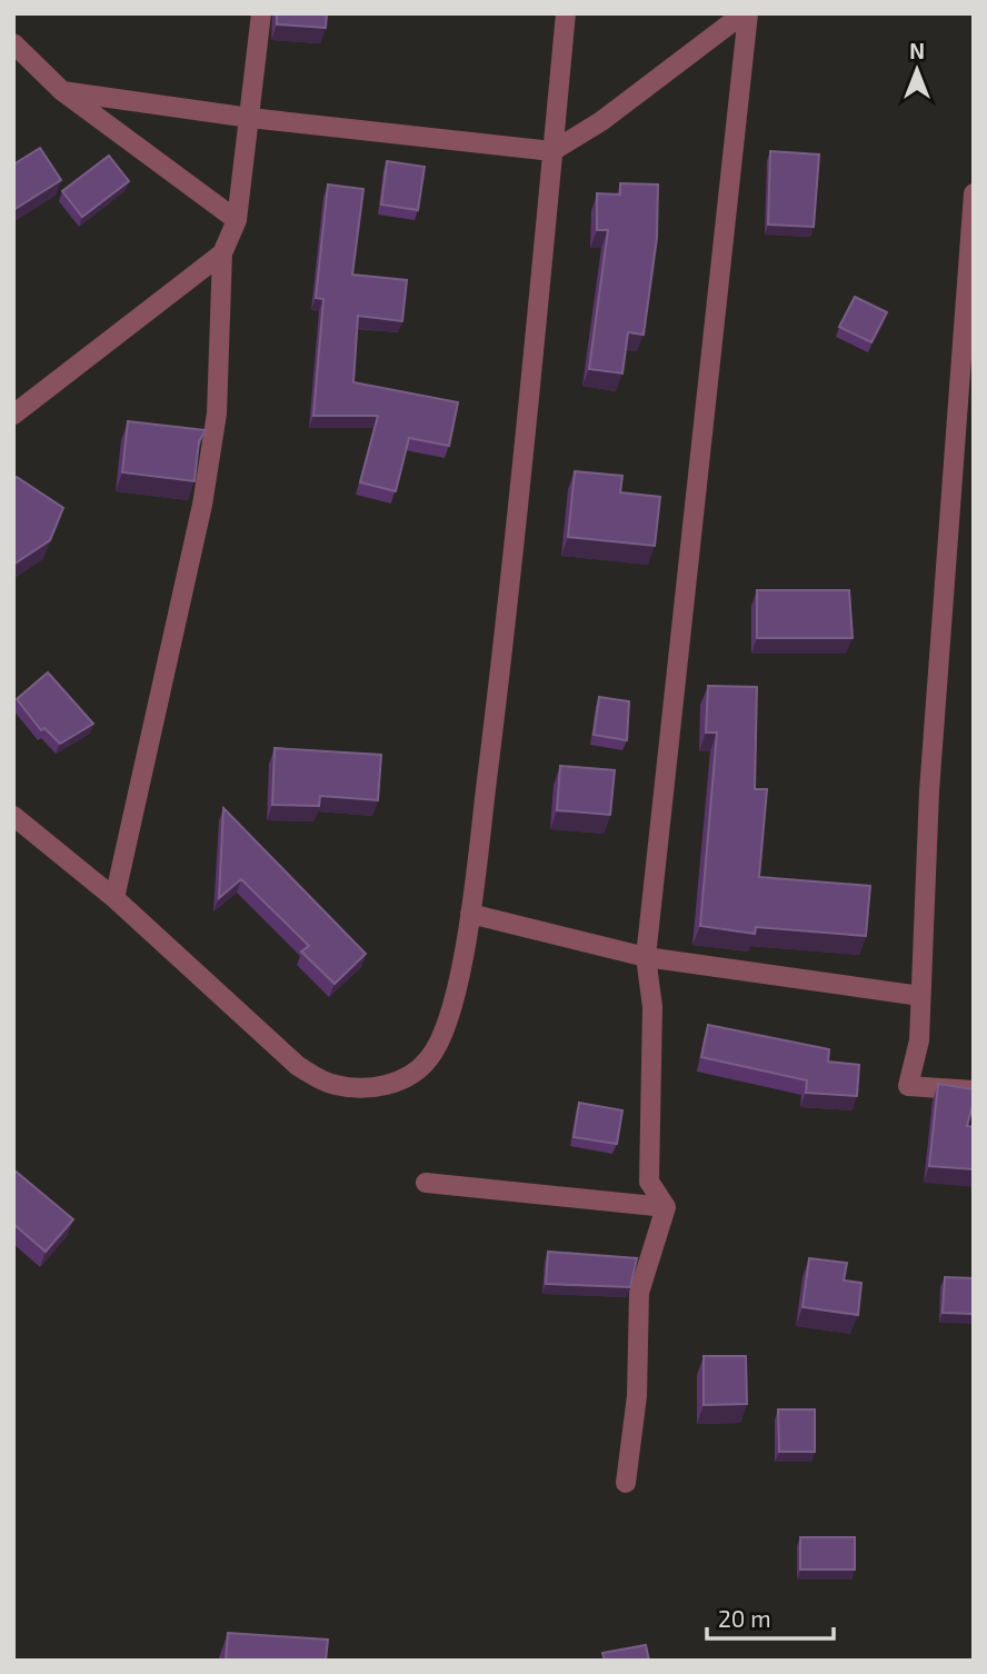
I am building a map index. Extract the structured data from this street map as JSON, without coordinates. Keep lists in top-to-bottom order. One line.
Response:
{"scale_bar":"20 m","north":"top"}
